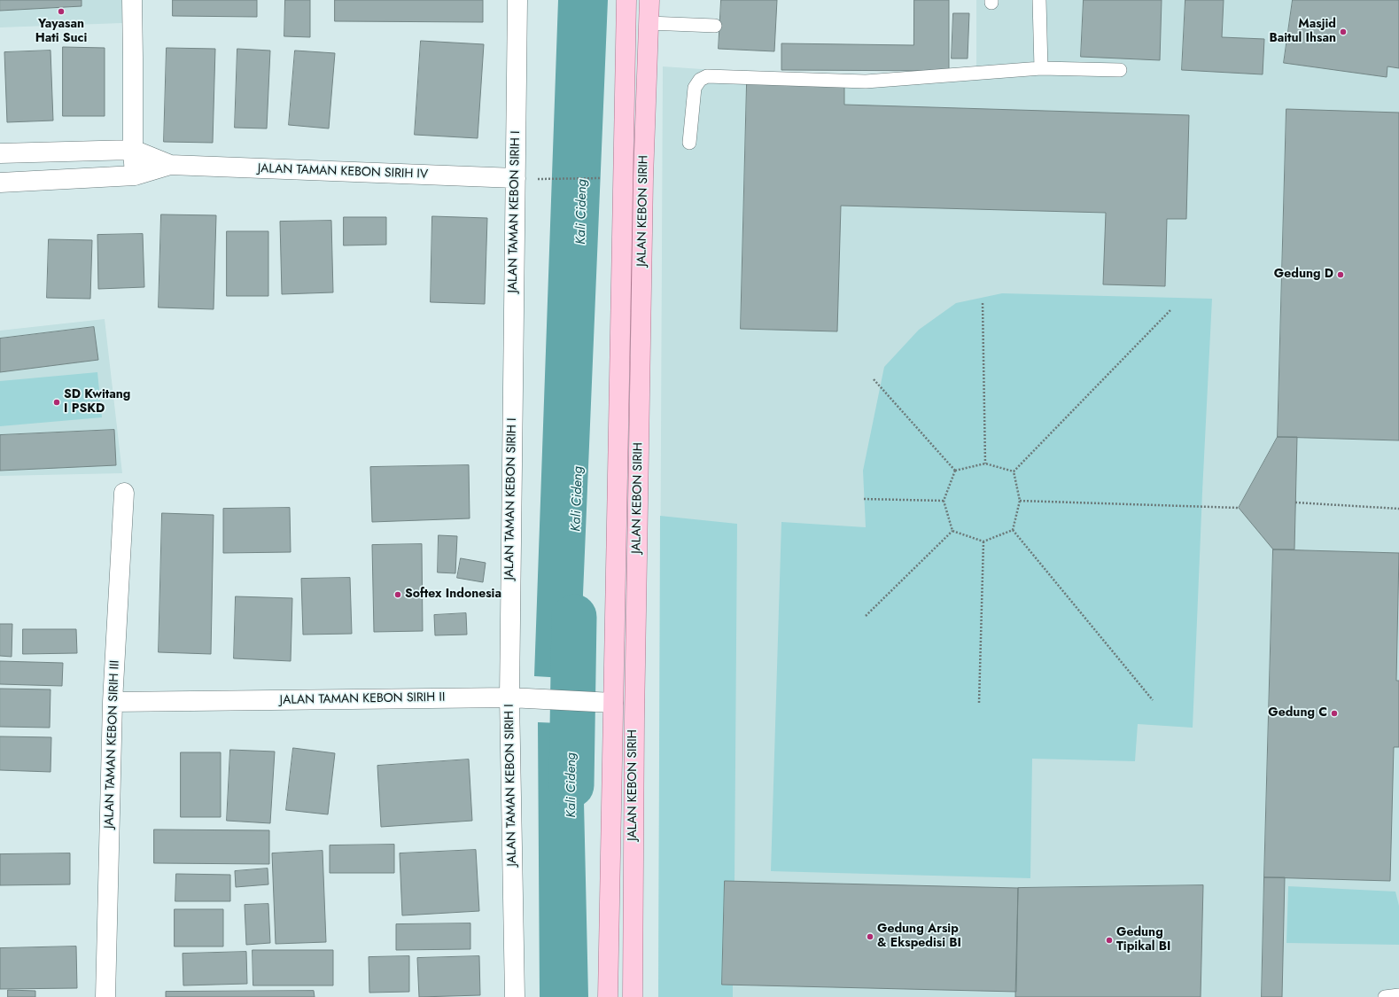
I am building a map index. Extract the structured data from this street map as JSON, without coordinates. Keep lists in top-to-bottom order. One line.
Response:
{"streets":{"main road":["JALAN KEBON SIRIH"],"street":["JALAN TAMAN KEBON SIRIH IV","JALAN TAMAN KEBON SIRIH I","JALAN TAMAN KEBON SIRIH II","JALAN TAMAN KEBON SIRIH III"]},"crossings":[["JALAN TAMAN KEBON SIRIH IV","JALAN TAMAN KEBON SIRIH I"],["JALAN KEBON SIRIH","JALAN TAMAN KEBON SIRIH II"],["JALAN TAMAN KEBON SIRIH I","JALAN TAMAN KEBON SIRIH II"],["JALAN TAMAN KEBON SIRIH II","JALAN TAMAN KEBON SIRIH III"]],"water":["Kali Cideng"],"places":["Yayasan Hati Suci","Masjid Baitul Ihsan","Gedung D","SD Kwitang I PSKD","Softex Indonesia","Gedung C","Gedung Arsip & Ekspedisi BI","Gedung Tipikal BI"]}
